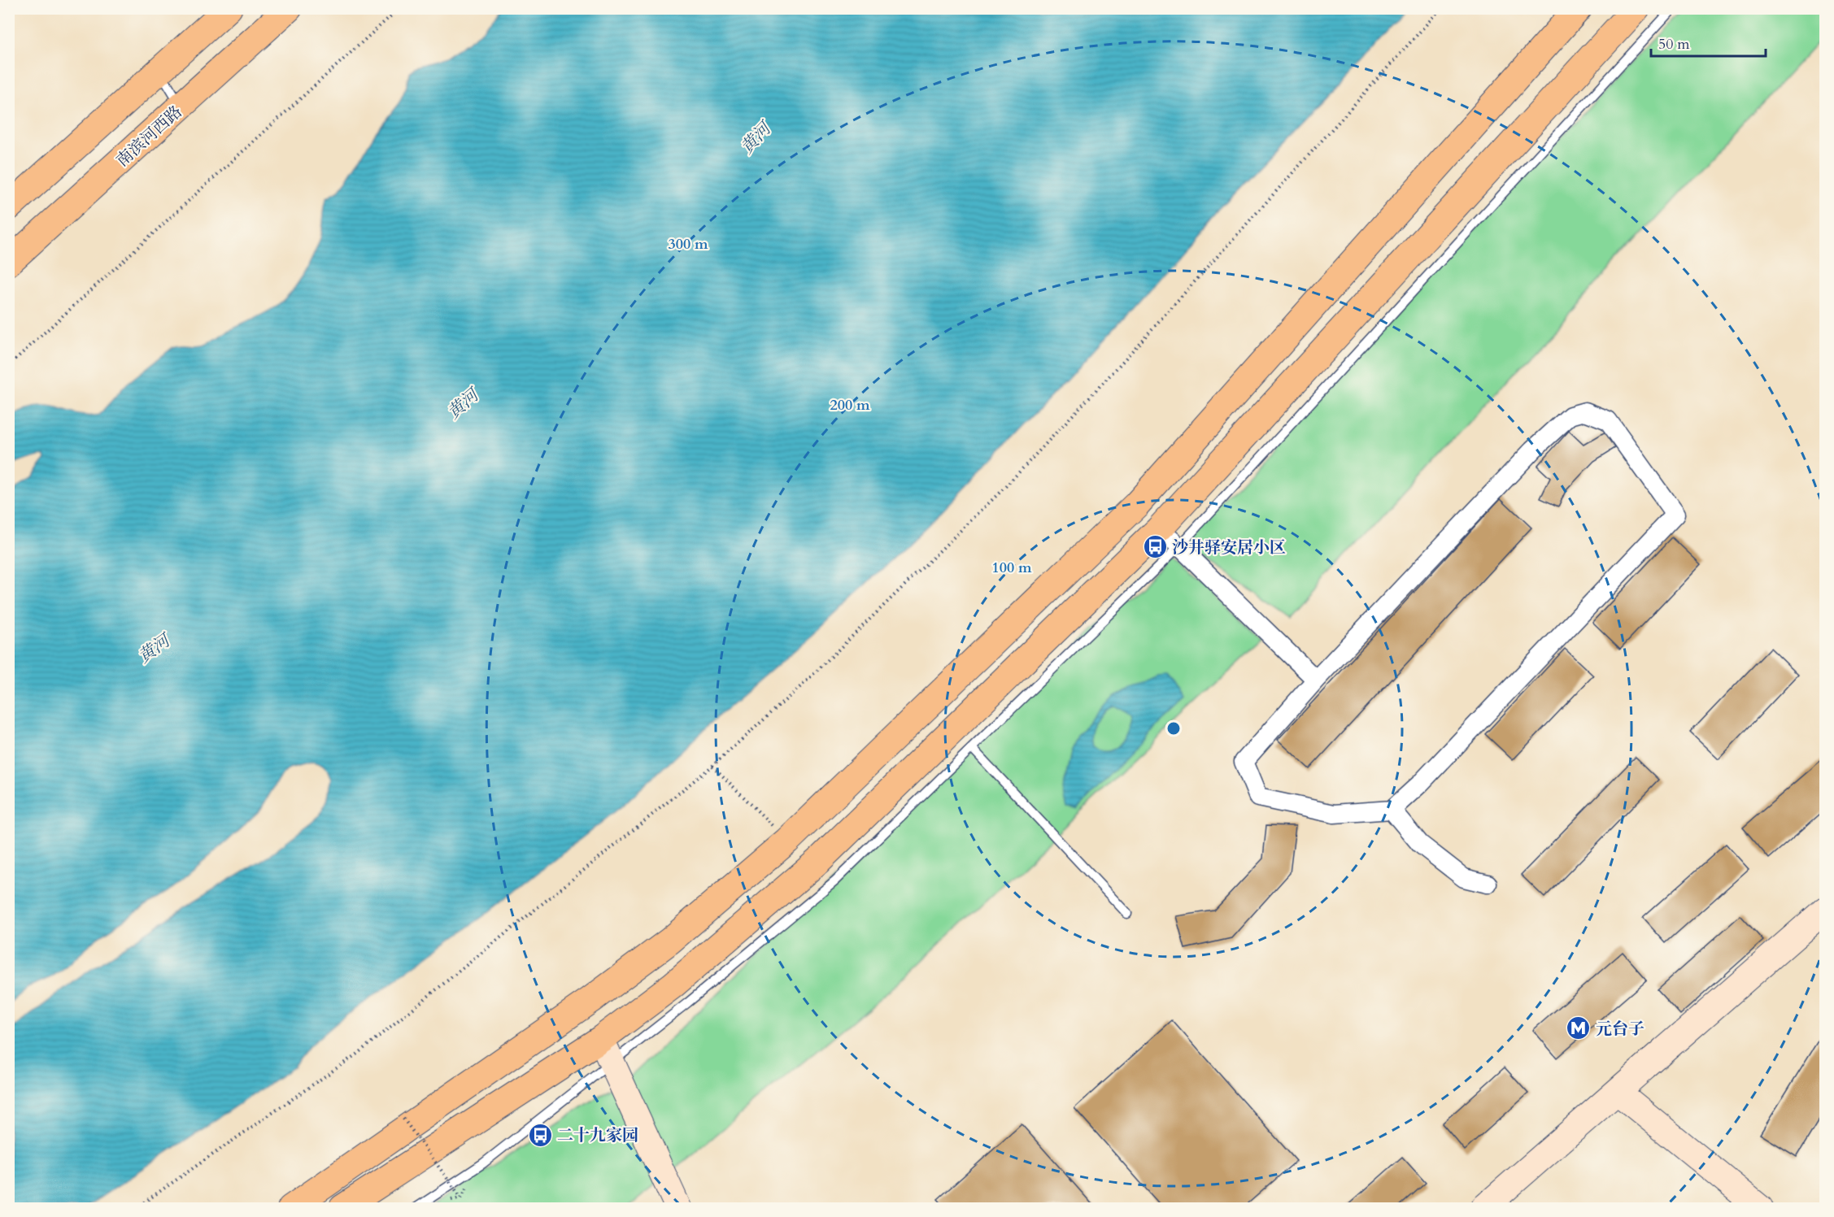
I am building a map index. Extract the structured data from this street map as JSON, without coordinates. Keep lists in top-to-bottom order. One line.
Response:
{"streets":{"main road":["南滨河西路"]},"water":["黄河"],"places":{"bus stop":["沙井驿安居小区","二十九家园"],"metro station":["元台子"]},"scale_bar":"50 m","rings":["300 m","200 m","100 m"]}
